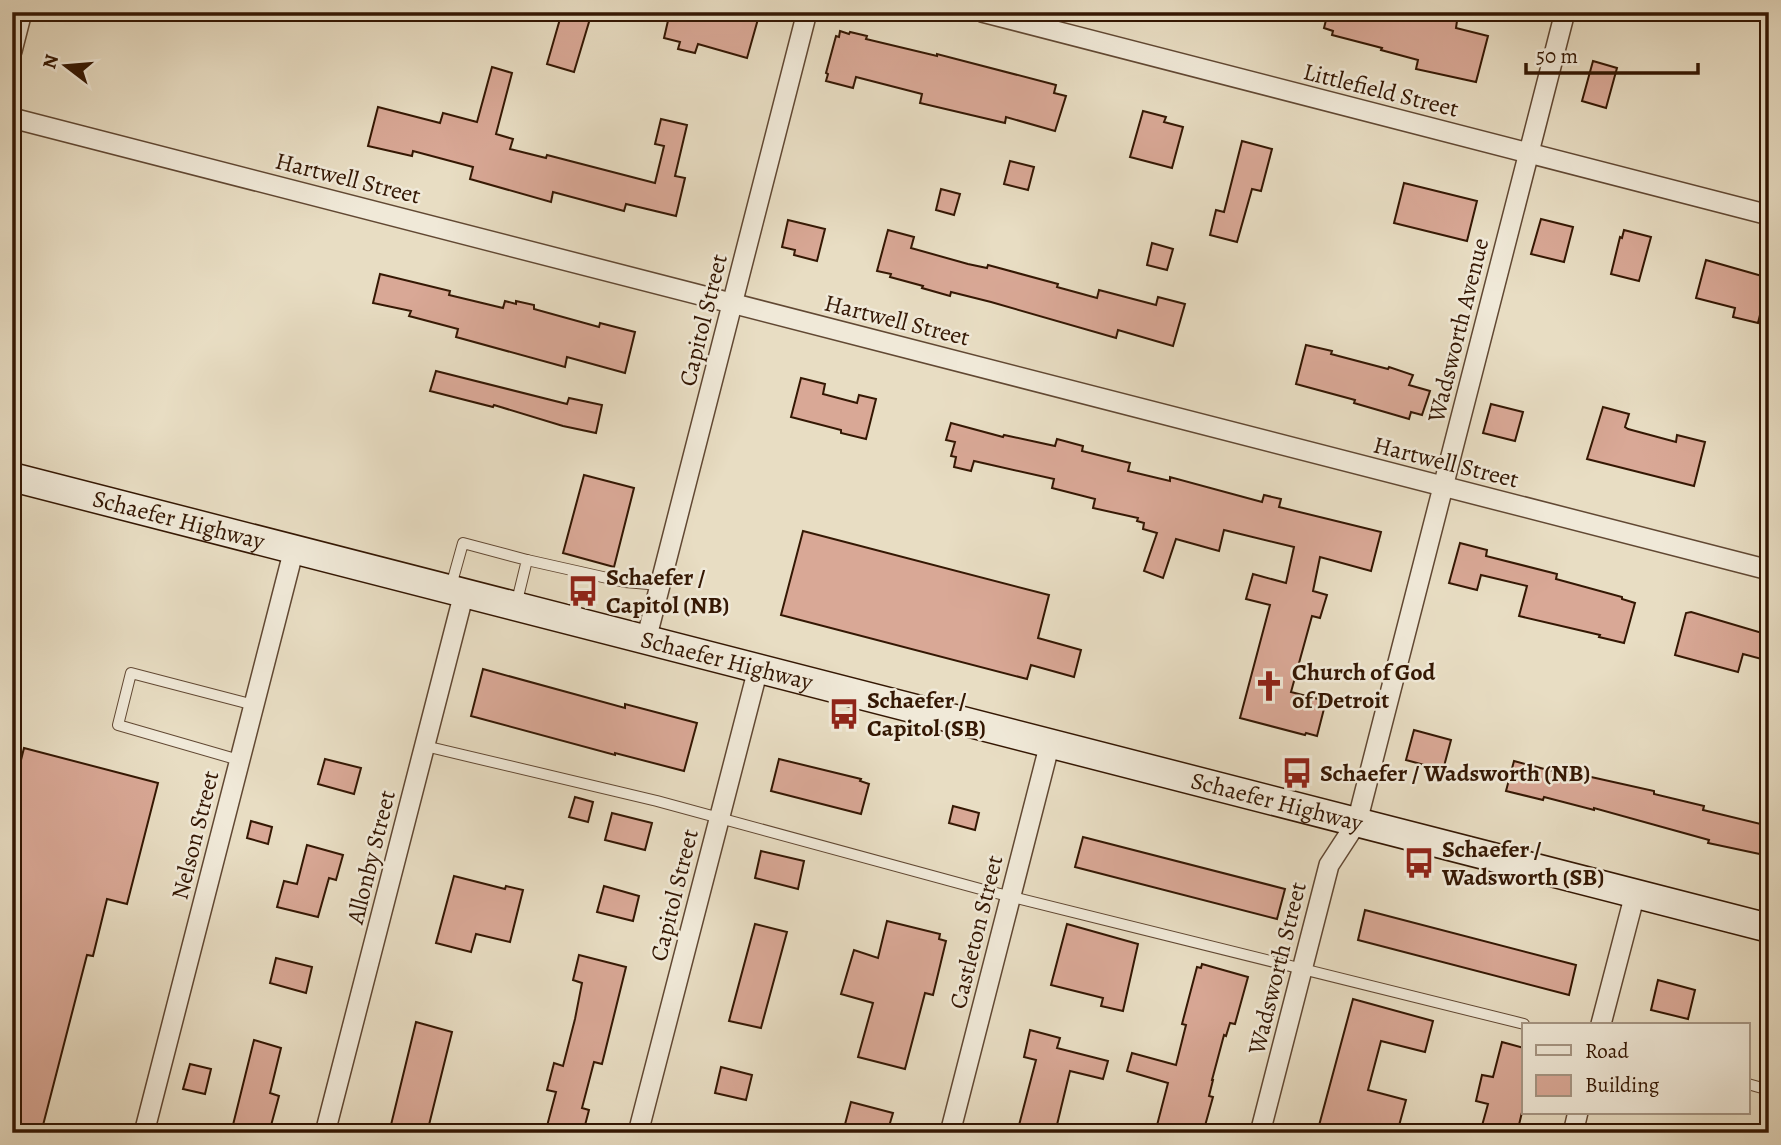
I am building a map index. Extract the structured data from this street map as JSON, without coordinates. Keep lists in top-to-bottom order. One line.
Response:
{"streets":{"street":["Littlefield Street","Hartwell Street","Capitol Street","Wadsworth Avenue","Schaefer Highway","Nelson Street","Allonby Street","Castleton Street","Wadsworth Street"]},"crossings":[["Littlefield Street","Wadsworth Avenue"],["Hartwell Street","Capitol Street"],["Hartwell Street","Wadsworth Avenue"],["Capitol Street","Schaefer Highway"],["Wadsworth Avenue","Schaefer Highway"],["Wadsworth Avenue","Wadsworth Street"],["Schaefer Highway","Nelson Street"],["Schaefer Highway","Allonby Street"],["Schaefer Highway","Castleton Street"],["Schaefer Highway","Wadsworth Street"]],"places":{"bus stop":["Schaefer / Capitol (NB)","Schaefer / Capitol (SB)","Schaefer / Wadsworth (NB)","Schaefer / Wadsworth (SB)"],"church":["Church of God of Detroit"]},"legend":["Road","Building"],"scale_bar":"50 m","north":"left"}
